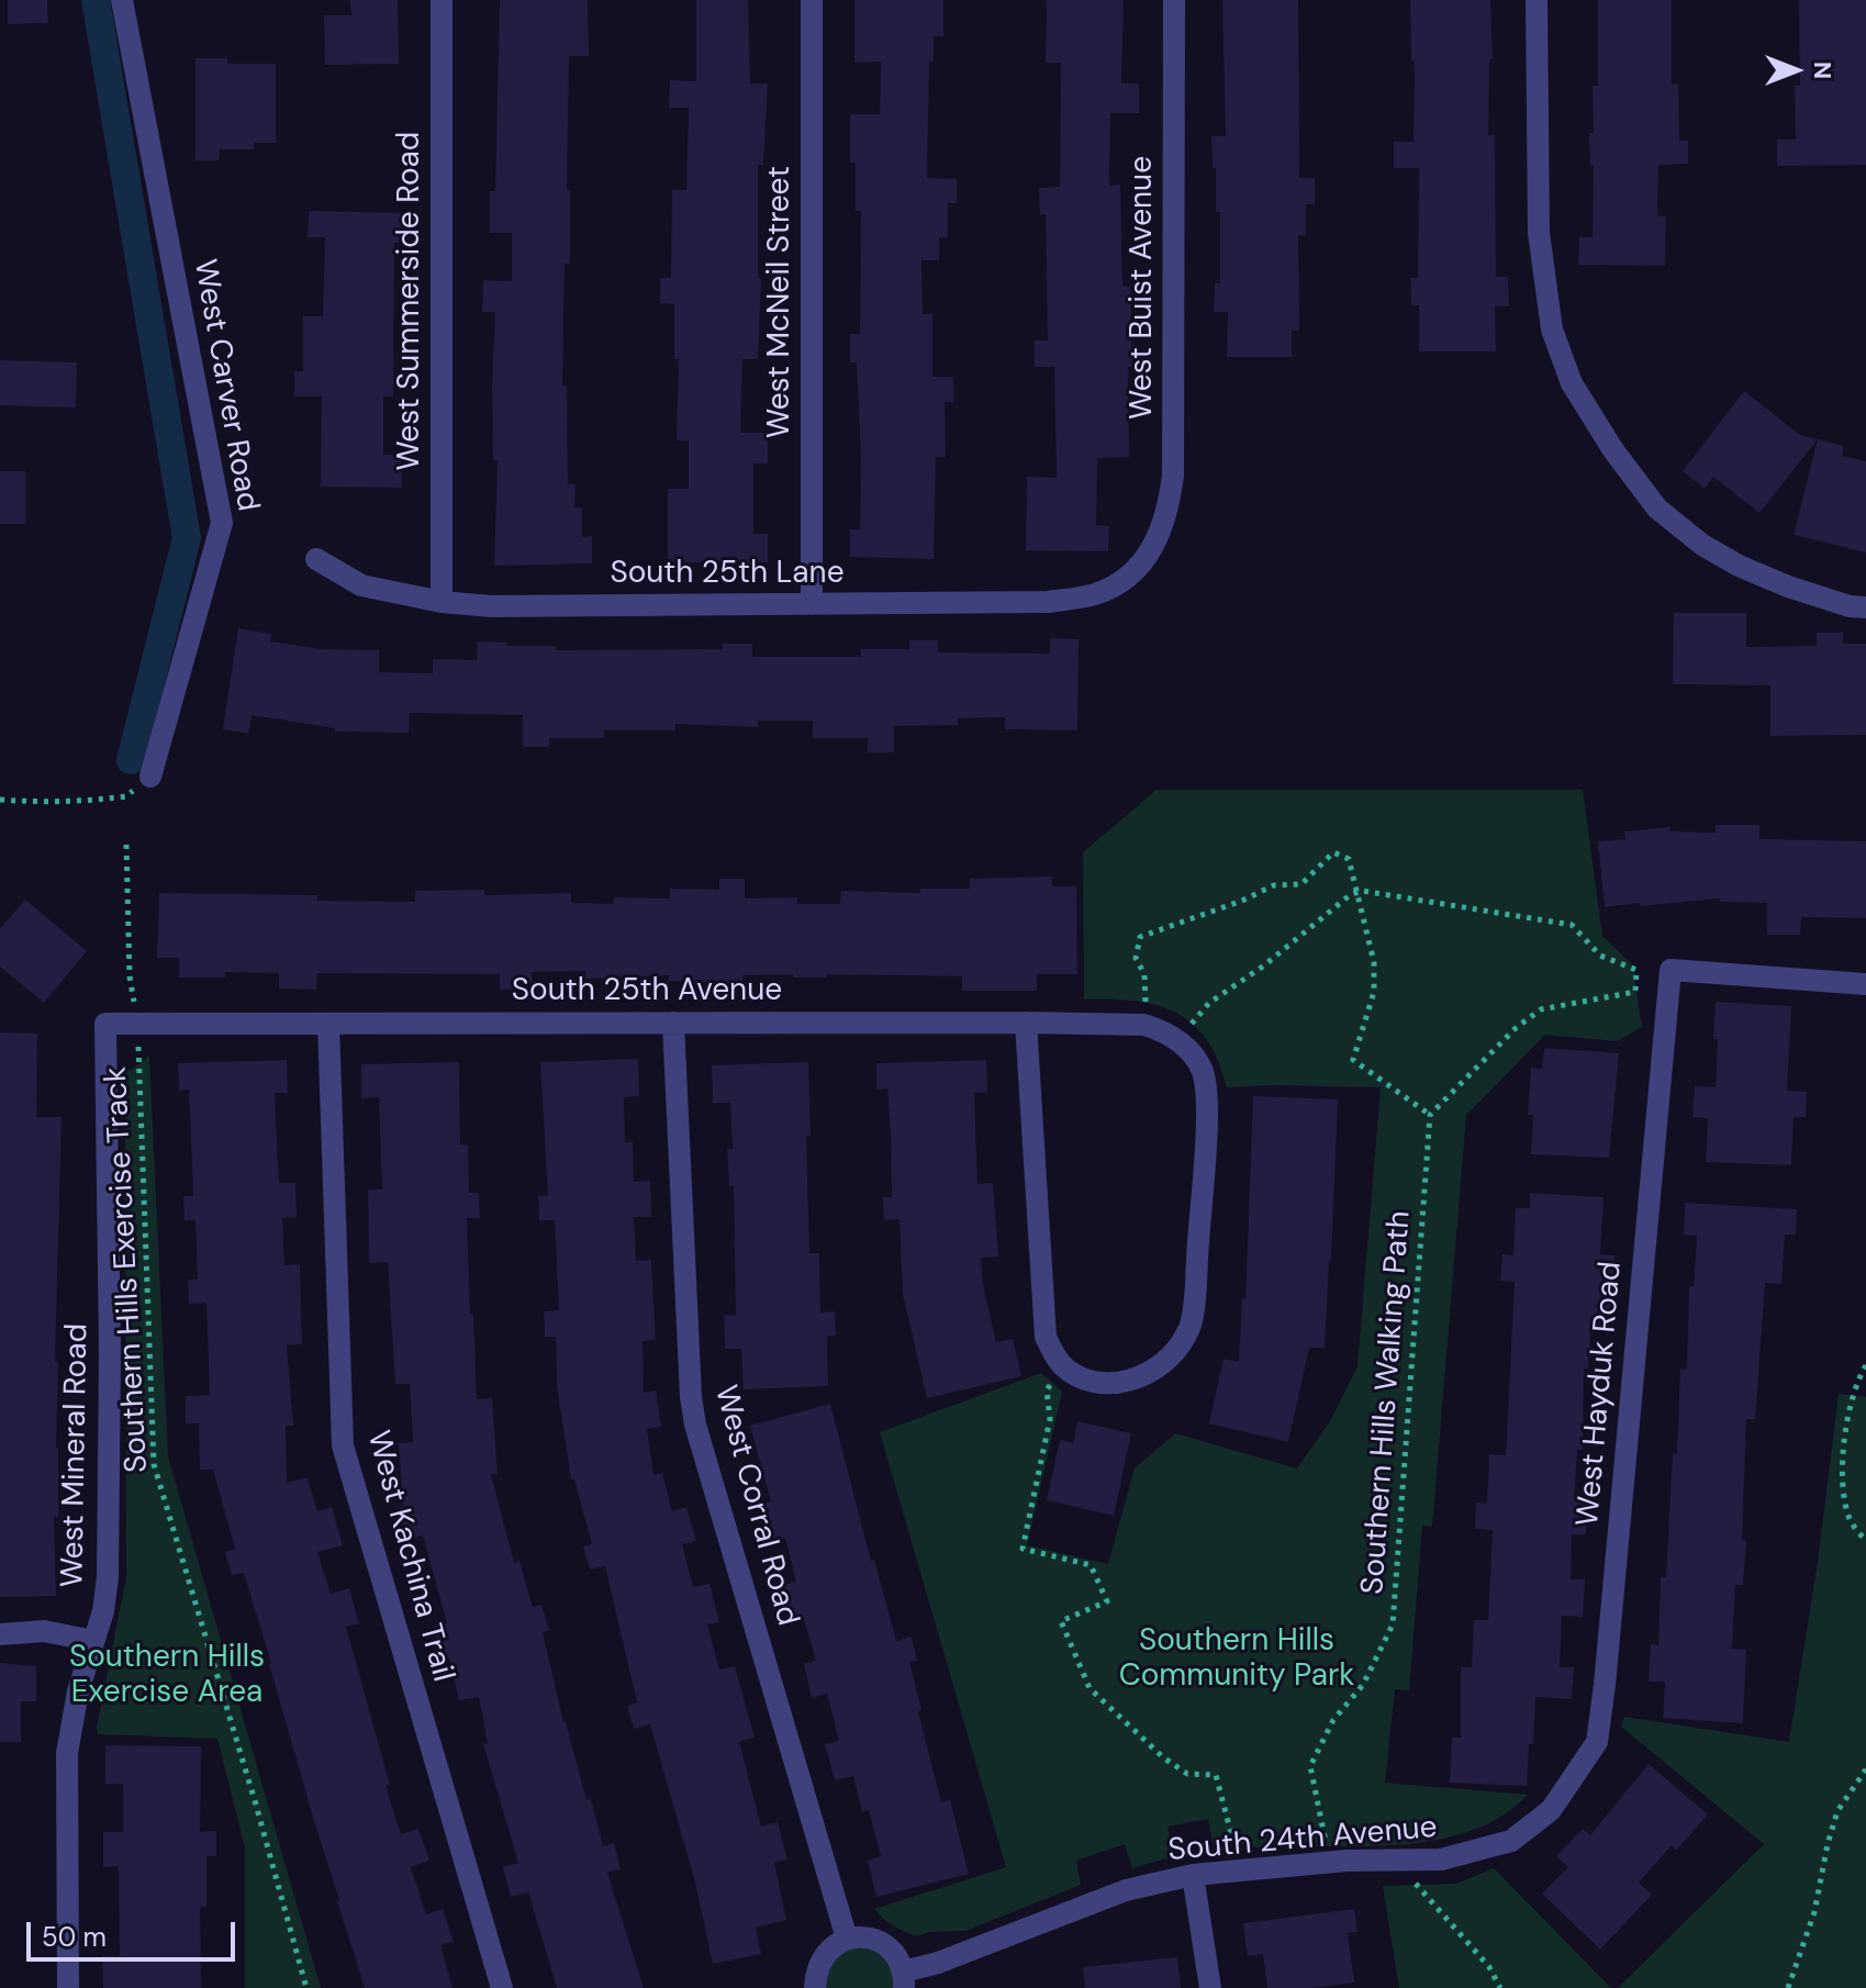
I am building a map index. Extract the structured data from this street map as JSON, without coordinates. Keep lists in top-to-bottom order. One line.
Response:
{"streets":{"street":["West Buist Avenue","West Summerside Road","West McNeil Street","West Carver Road","South 25th Lane","South 25th Avenue","West Hayduk Road","West Mineral Road","West Corral Road","West Kachina Trail","South 24th Avenue"],"path":["Southern Hills Exercise Track","Southern Hills Walking Path"]},"crossings":[["West Buist Avenue","South 25th Lane"],["West Summerside Road","South 25th Lane"],["West McNeil Street","South 25th Lane"],["South 25th Avenue","Southern Hills Exercise Track"],["South 25th Avenue","West Mineral Road"],["South 25th Avenue","West Corral Road"],["South 25th Avenue","West Kachina Trail"],["West Hayduk Road","South 24th Avenue"],["West Corral Road","South 24th Avenue"]],"parks":["Southern Hills Community Park","Southern Hills Exercise Area"],"scale_bar":"50 m","north":"right"}
